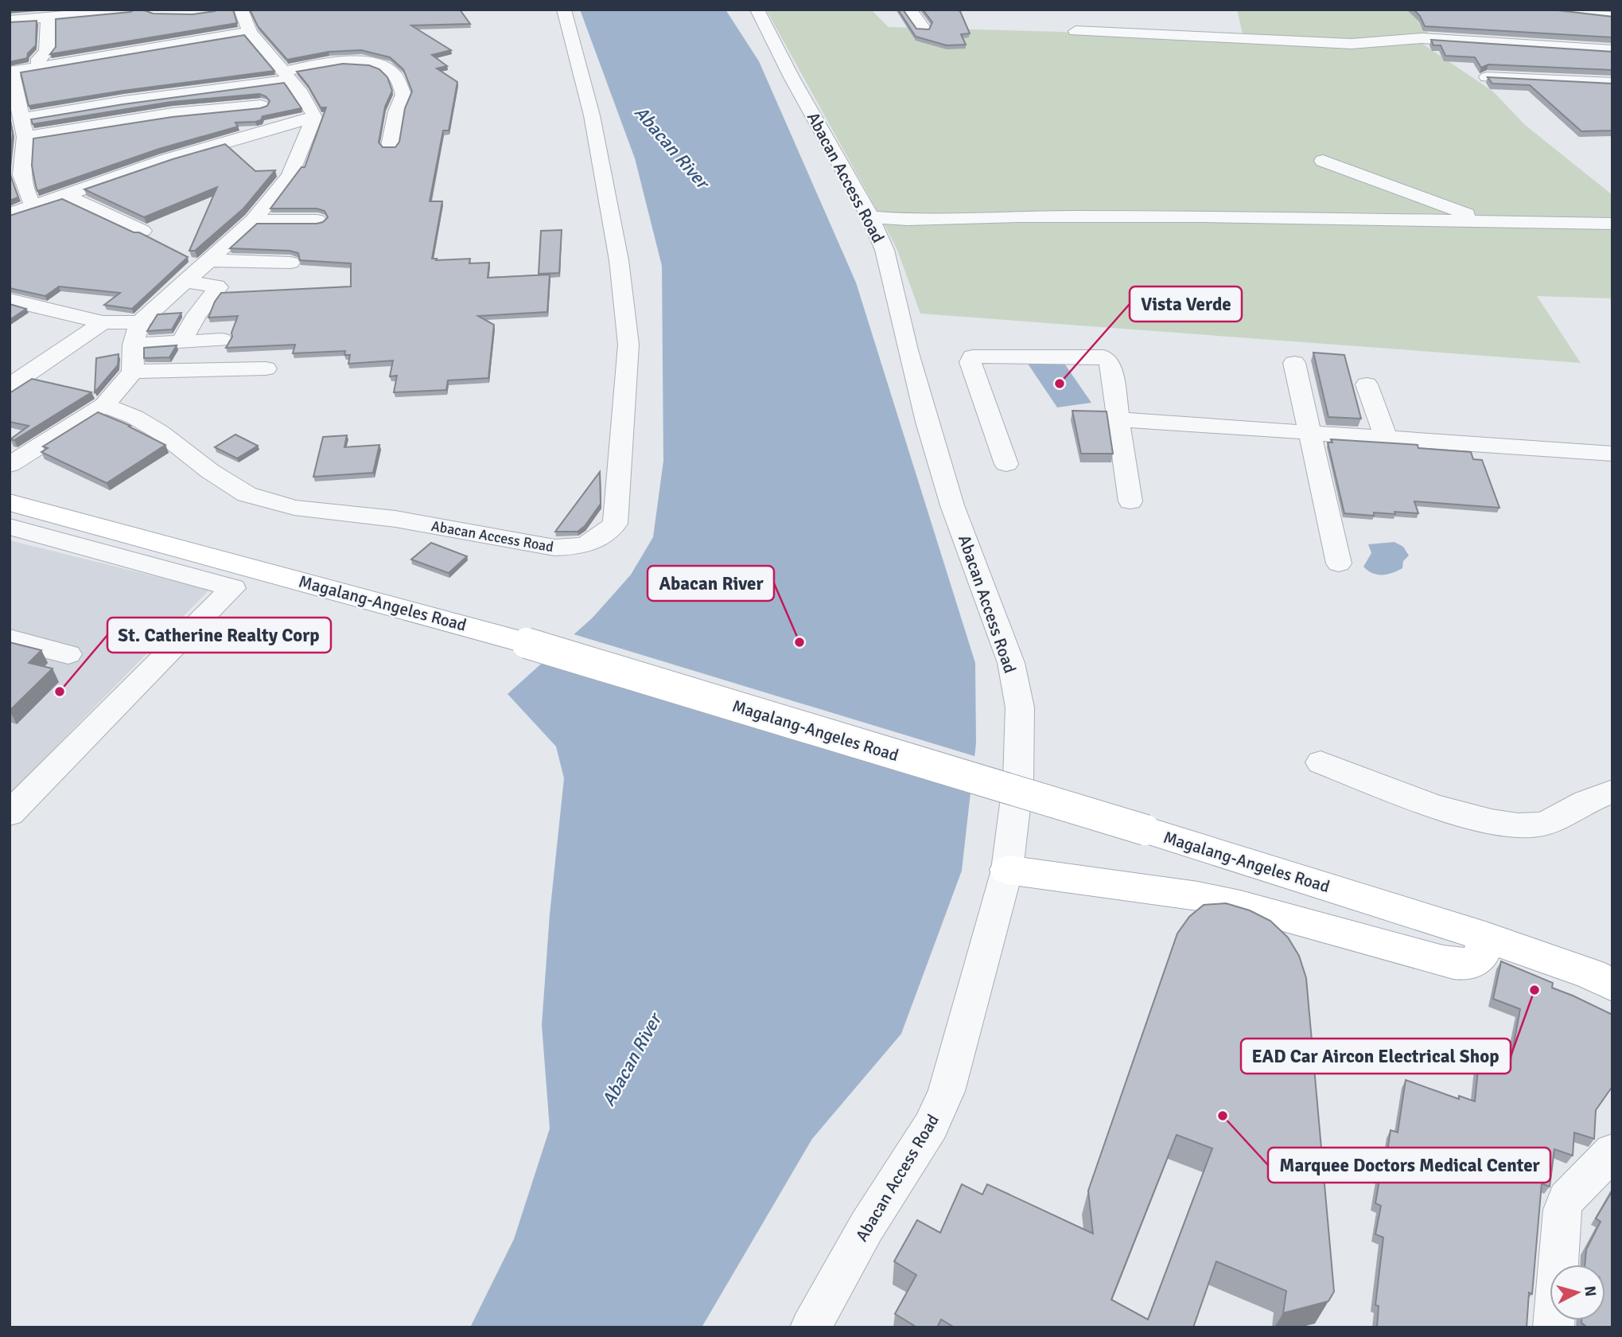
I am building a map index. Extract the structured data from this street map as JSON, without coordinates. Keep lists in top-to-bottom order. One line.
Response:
{"streets":{"main road":["Magalang-Angeles Road"],"street":["Abacan Access Road"]},"water":["Abacan River"],"places":["Vista Verde","Abacan River","St. Catherine Realty Corp","EAD Car Aircon Electrical Shop","Marquee Doctors Medical Center"],"north":"right"}
